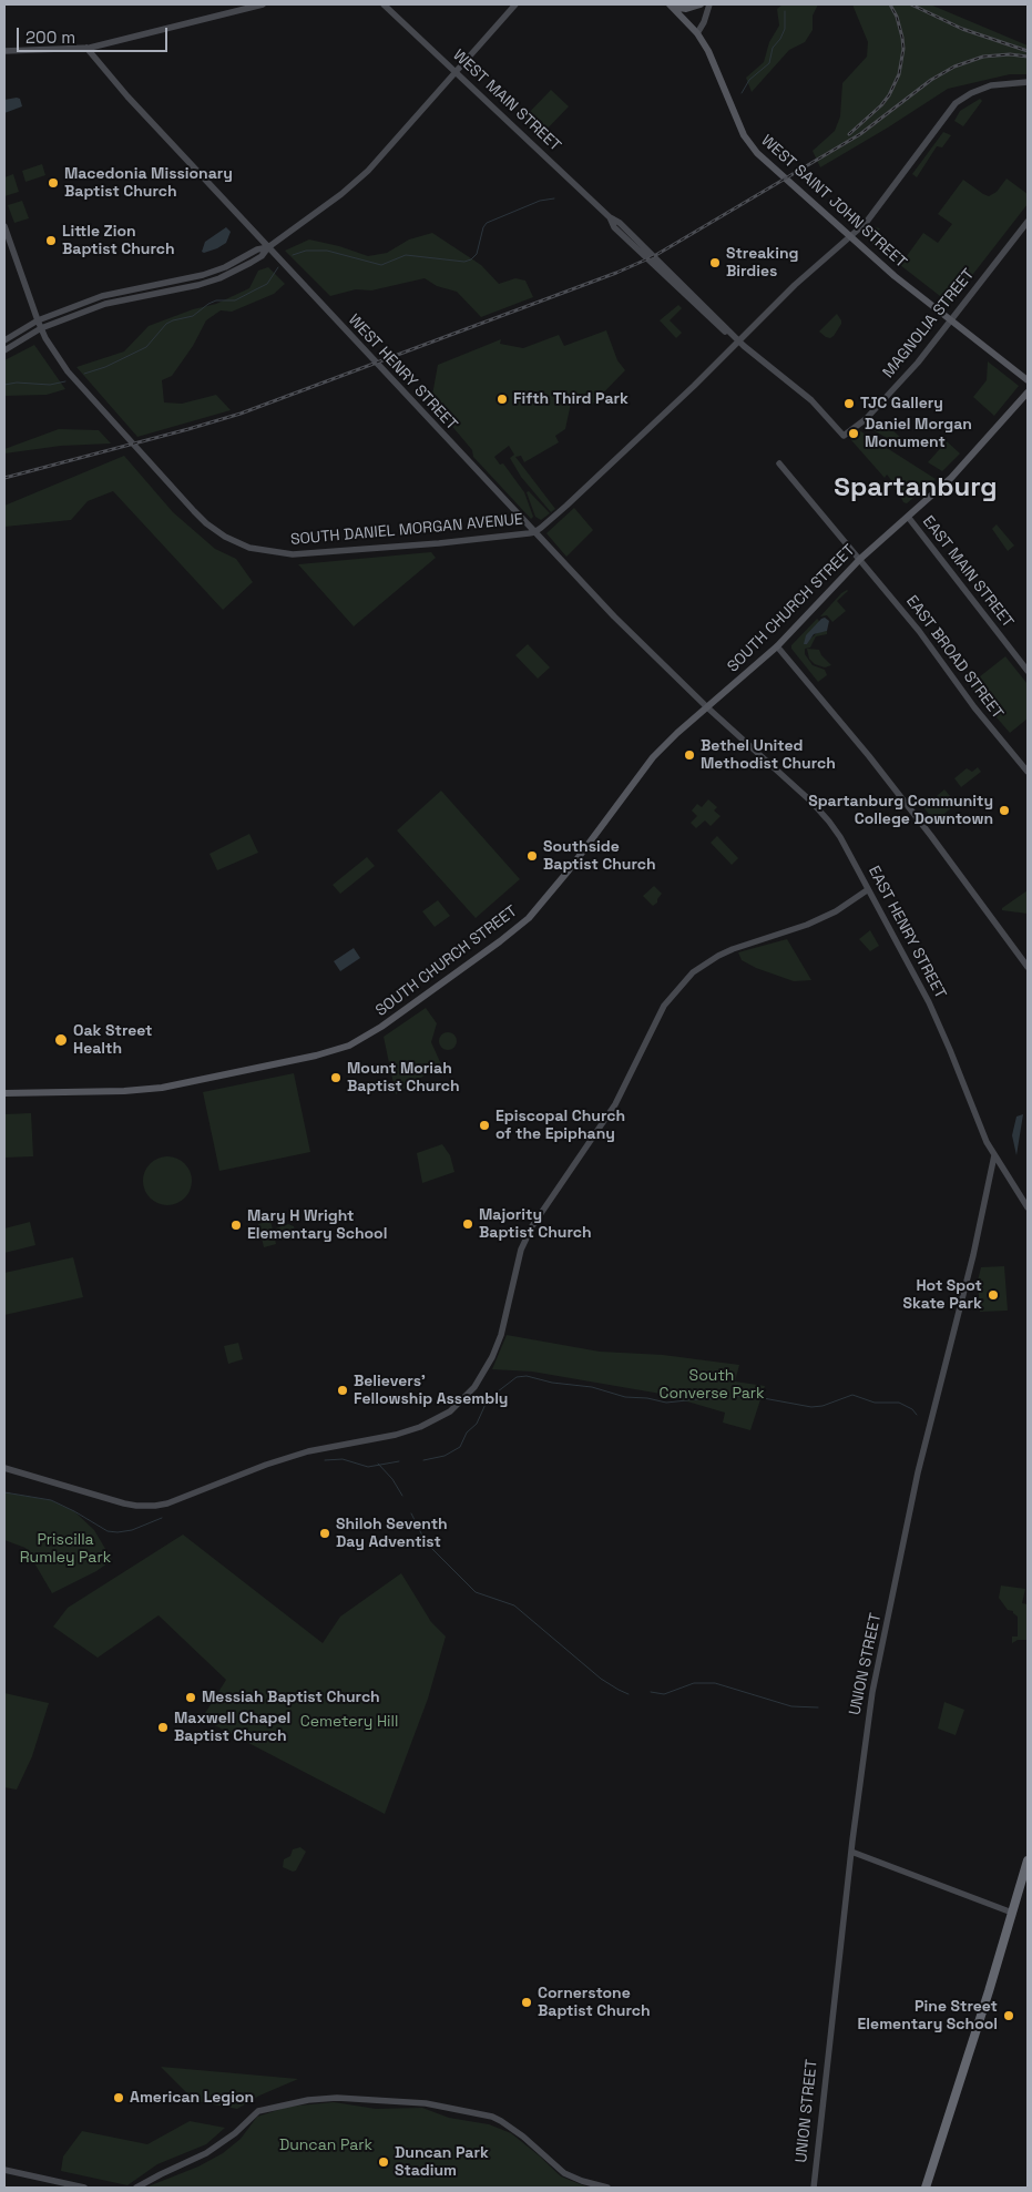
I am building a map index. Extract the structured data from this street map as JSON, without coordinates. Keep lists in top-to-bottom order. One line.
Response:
{"streets":{"main road":["WEST SAINT JOHN STREET","SOUTH CHURCH STREET"],"street":["WEST MAIN STREET","MAGNOLIA STREET","WEST HENRY STREET","SOUTH DANIEL MORGAN AVENUE","EAST MAIN STREET","EAST BROAD STREET","EAST HENRY STREET","UNION STREET"]},"crossings":[["WEST MAIN STREET","MAGNOLIA STREET"],["WEST MAIN STREET","SOUTH DANIEL MORGAN AVENUE"],["WEST SAINT JOHN STREET","MAGNOLIA STREET"],["WEST SAINT JOHN STREET","SOUTH DANIEL MORGAN AVENUE"],["WEST HENRY STREET","SOUTH DANIEL MORGAN AVENUE"],["WEST HENRY STREET","SOUTH CHURCH STREET"],["WEST HENRY STREET","EAST HENRY STREET"],["EAST MAIN STREET","SOUTH CHURCH STREET"],["SOUTH CHURCH STREET","EAST BROAD STREET"],["SOUTH CHURCH STREET","EAST HENRY STREET"],["EAST HENRY STREET","UNION STREET"]],"districts":["Spartanburg"],"parks":["South Converse Park","Priscilla Rumley Park","Cemetery Hill","Duncan Park"],"places":["Macedonia Missionary Baptist Church","Little Zion Baptist Church","Streaking Birdies","Fifth Third Park","TJC Gallery","Daniel Morgan Monument","Bethel United Methodist Church","Spartanburg Community College Downtown","Southside Baptist Church","Oak Street Health","Mount Moriah Baptist Church","Episcopal Church of the Epiphany","Majority Baptist Church","Mary H Wright Elementary School","Hot Spot Skate Park","Believers' Fellowship Assembly","Shiloh Seventh Day Adventist","Messiah Baptist Church","Maxwell Chapel Baptist Church","Cornerstone Baptist Church","Pine Street Elementary School","American Legion","Duncan Park Stadium"],"scale_bar":"200 m"}
